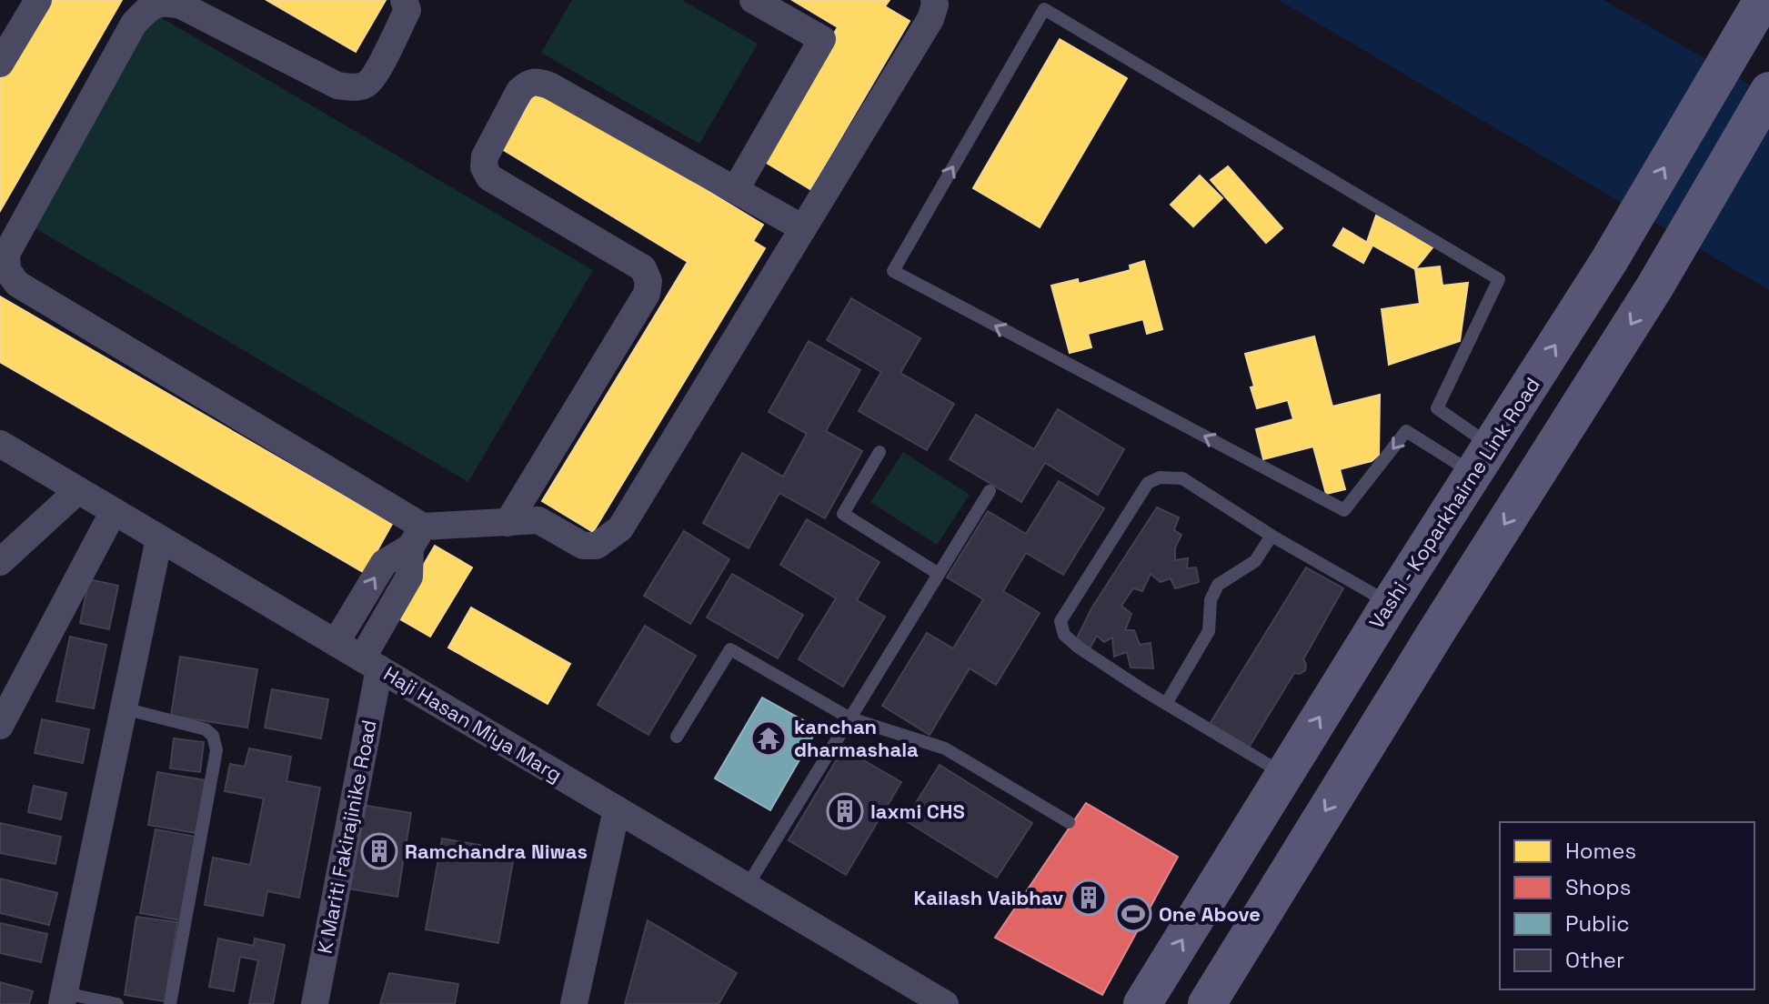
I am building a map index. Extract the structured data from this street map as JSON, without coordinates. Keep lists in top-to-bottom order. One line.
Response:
{"streets":{"main road":["Vashi - Koparkhairne Link Road"],"street":["Haji Hasan Miya Marg","K Mariti Fakirajinike Road"]},"crossings":[["Haji Hasan Miya Marg","K Mariti Fakirajinike Road"]],"places":{"temple":["kanchan dharmashala"],"building":["laxmi CHS","Ramchandra Niwas","Kailash Vaibhav"],"sports":["One Above"]},"legend":["Homes","Shops","Public","Other"]}
